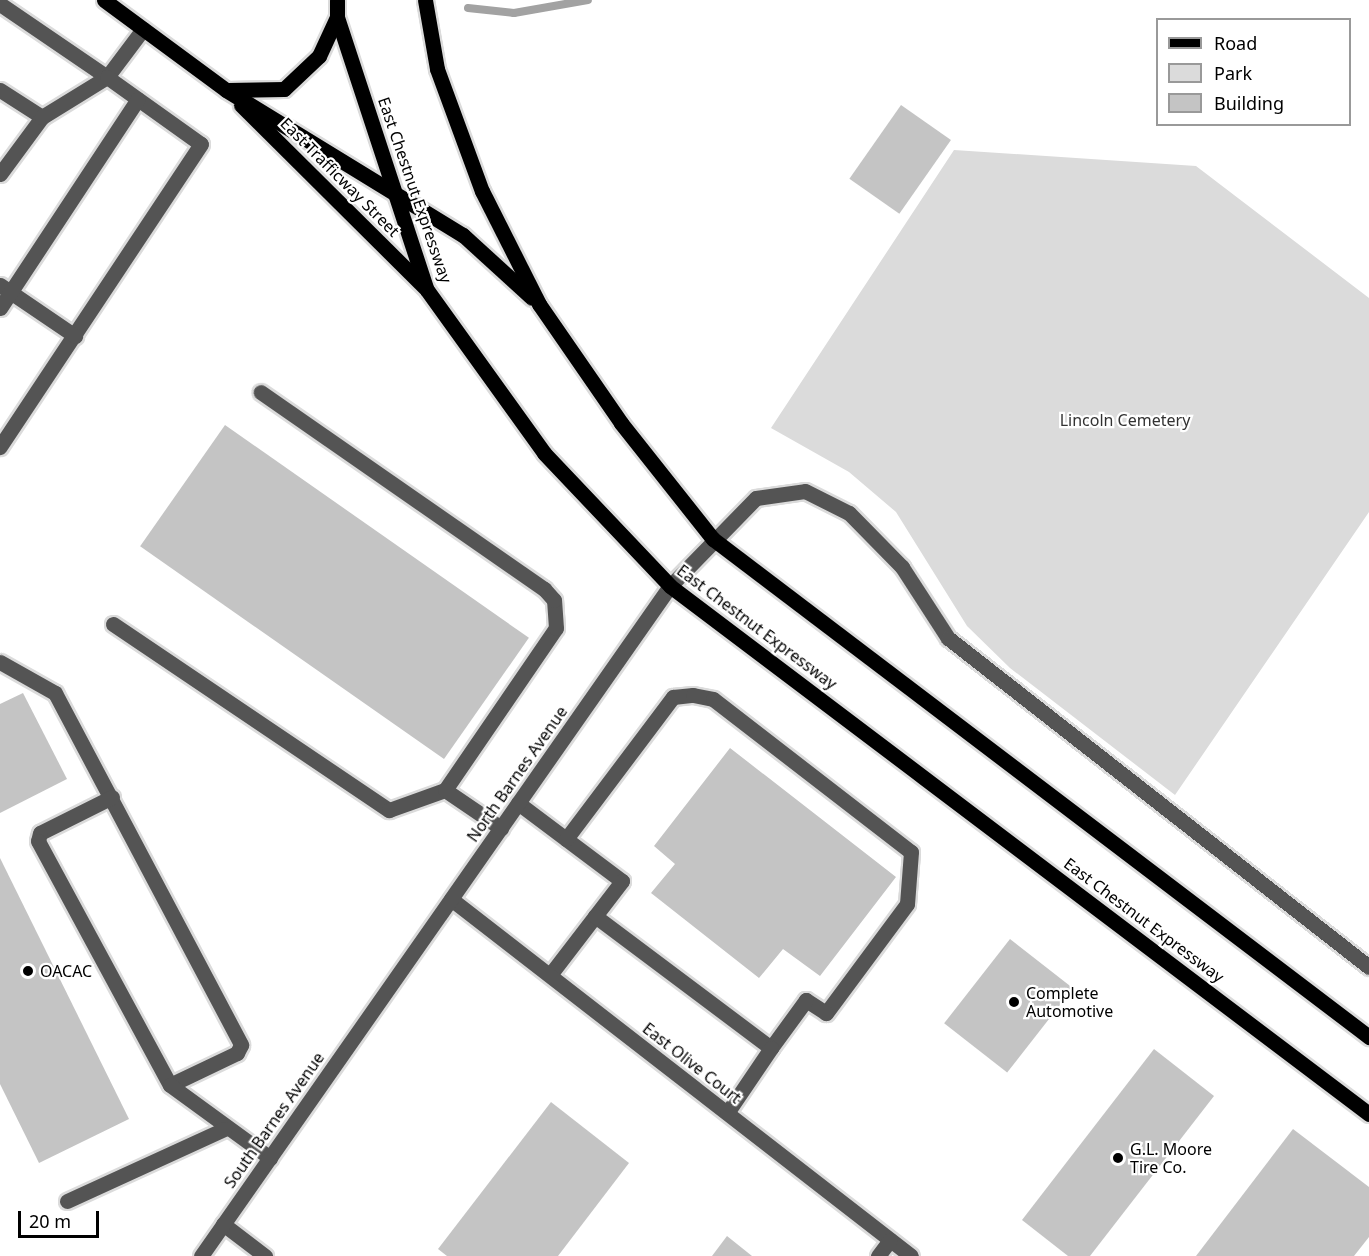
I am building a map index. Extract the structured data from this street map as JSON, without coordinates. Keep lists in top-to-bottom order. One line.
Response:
{"streets":{"main road":["East Trafficway Street","East Chestnut Expressway"],"street":["North Barnes Avenue","East Olive Court","South Barnes Avenue"]},"crossings":[["East Trafficway Street","East Chestnut Expressway"],["East Chestnut Expressway","North Barnes Avenue"],["North Barnes Avenue","East Olive Court"],["North Barnes Avenue","South Barnes Avenue"]],"parks":["Lincoln Cemetery"],"places":["OACAC","Complete Automotive","G.L. Moore Tire Co."],"legend":["Road","Park","Building"],"scale_bar":"20 m"}
